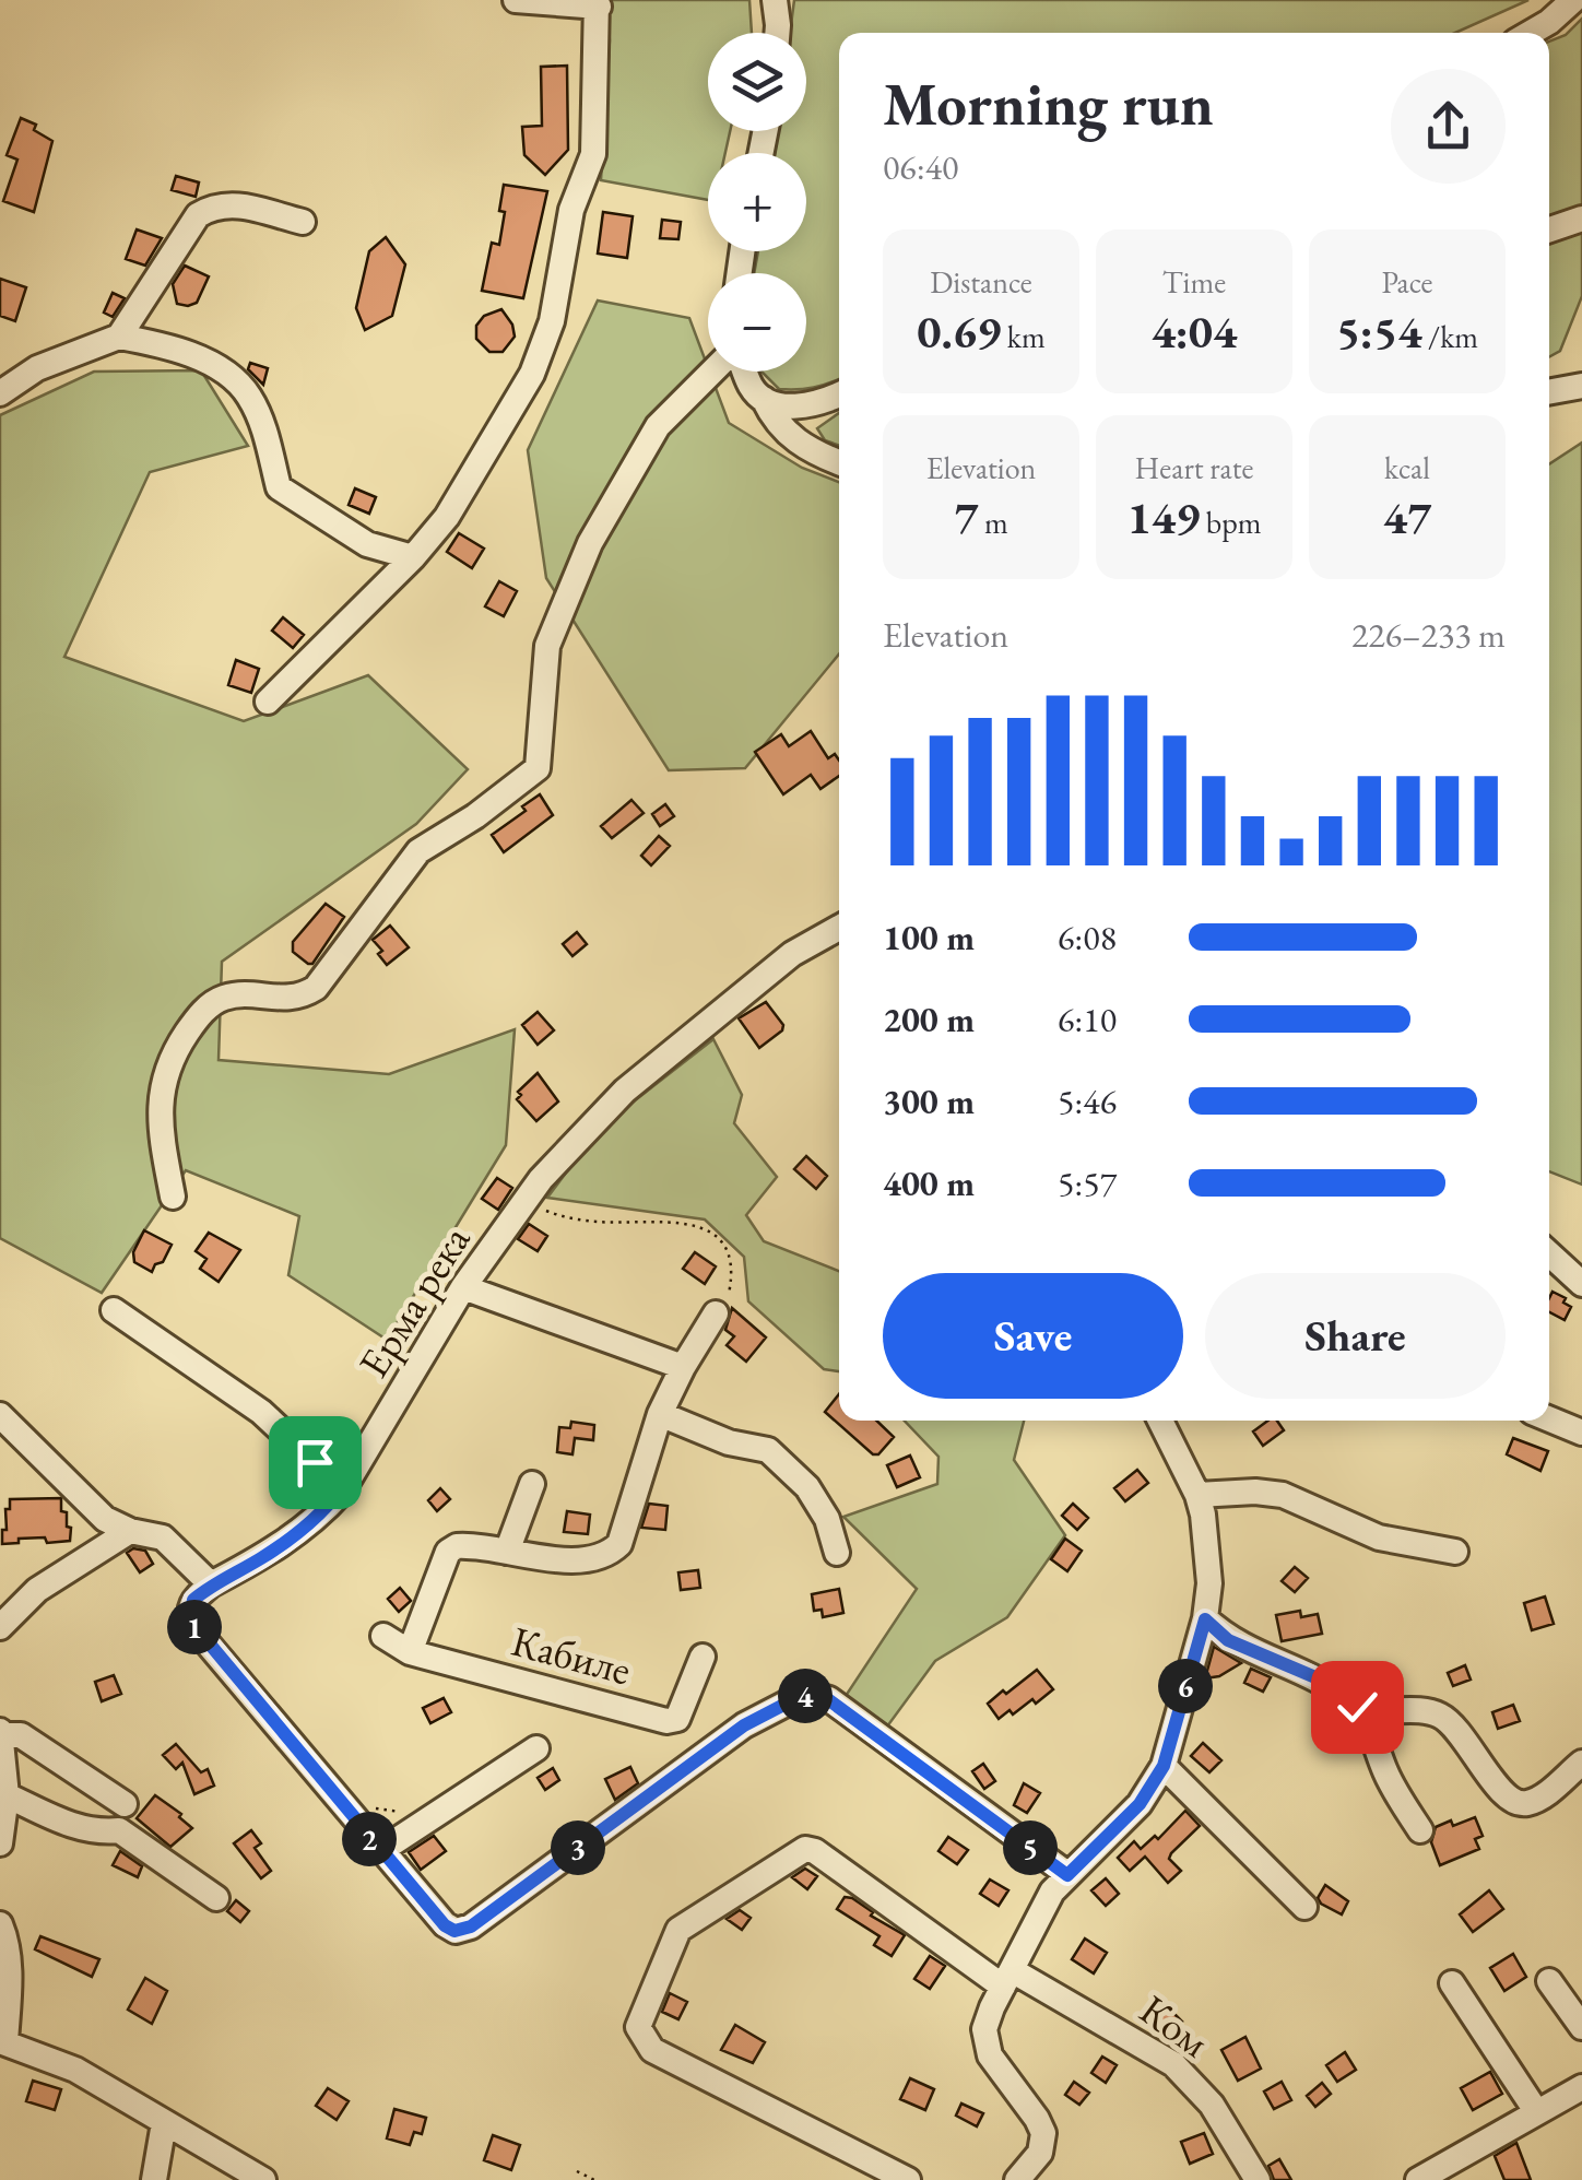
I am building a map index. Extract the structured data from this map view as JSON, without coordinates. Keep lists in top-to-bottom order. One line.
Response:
{"streets":{"street":["Ерма река","Кабиле","Ком"]},"page":{"map_buttons":["+","−"],"heading":["Morning run","06:40"],"stats":[["Distance","0.69 km"],["Time","4:04"],["Pace","5:54 /km"],["Elevation","7 m"],["Heart rate","149 bpm"],["kcal","47"]],"chart":["Elevation","226–233 m"],"list":[{"name":"100 m","note":"6:08"},{"name":"200 m","note":"6:10"},{"name":"300 m","note":"5:46"},{"name":"400 m","note":"5:57"}],"buttons":["Save","Share"],"pins":["1","6","4","2","3","5"]}}
